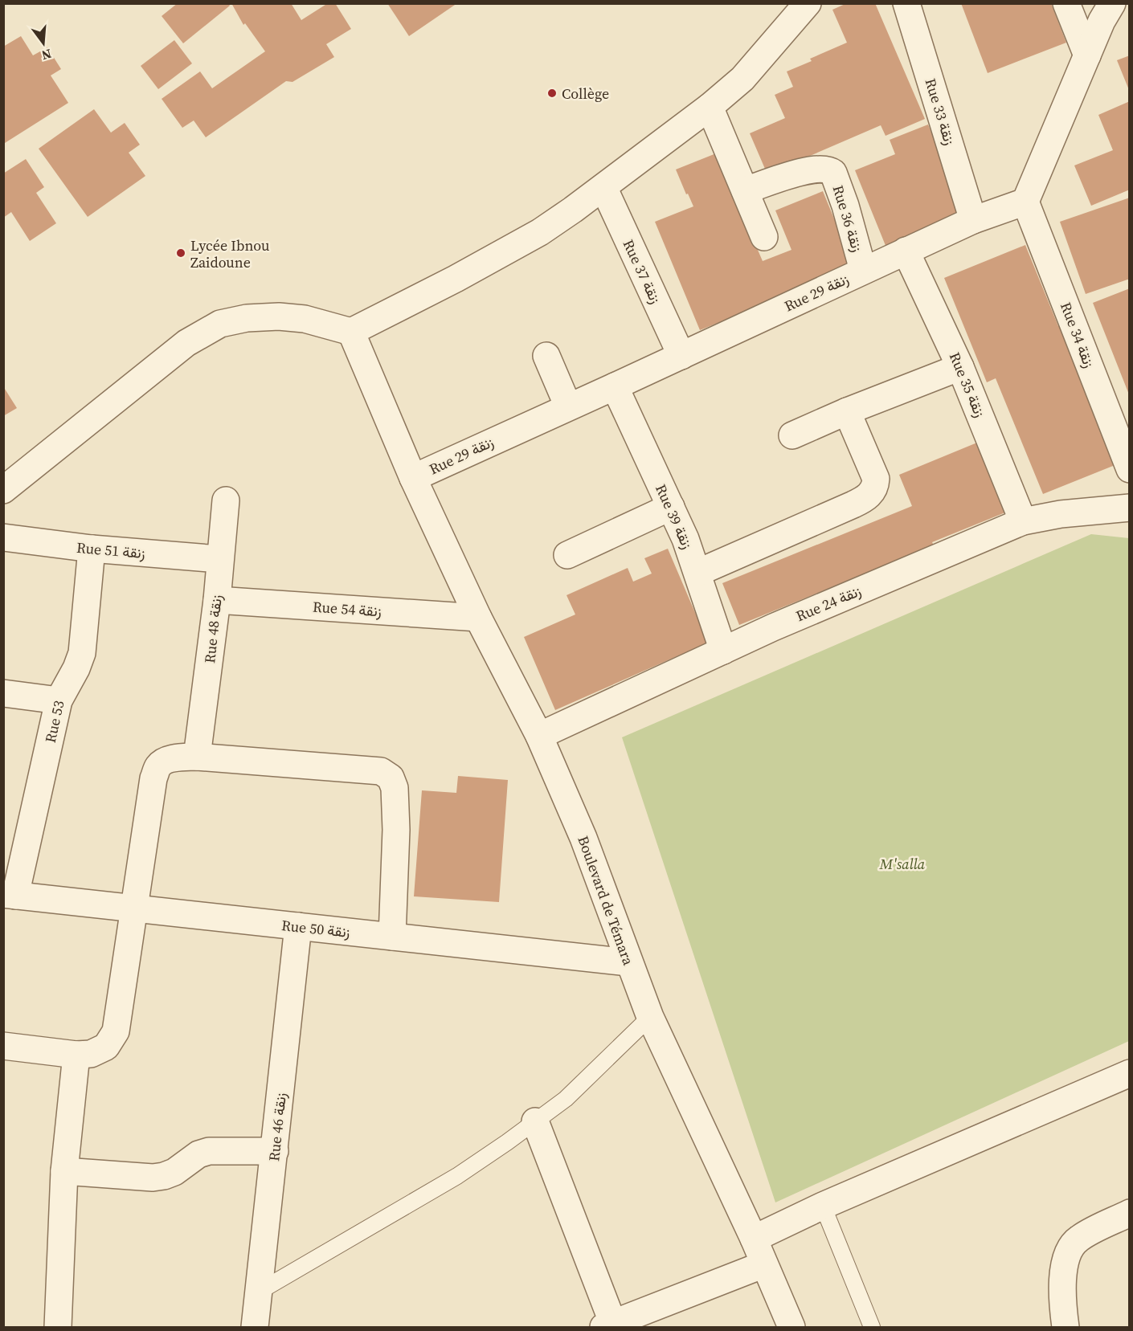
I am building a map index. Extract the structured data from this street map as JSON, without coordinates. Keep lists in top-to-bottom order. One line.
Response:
{"streets":{"street":["Rue 33 زنقة","Rue 36 زنقة","Rue 37 زنقة","Rue 29 زنقة","Rue 34 زنقة","Rue 35 زنقة","Rue 39 زنقة","Rue 51 زنقة","Rue 24 زنقة","Rue 54 زنقة","Rue 48 زنقة","Rue 53","Boulevard de Témara","Rue 50 زنقة","Rue 46 زنقة"]},"crossings":[["Rue 33 زنقة","Rue 29 زنقة"],["Rue 36 زنقة","Rue 29 زنقة"],["Rue 37 زنقة","Rue 29 زنقة"],["Rue 29 زنقة","Rue 34 زنقة"],["Rue 29 زنقة","Rue 35 زنقة"],["Rue 29 زنقة","Rue 39 زنقة"],["Rue 29 زنقة","Boulevard de Témara"],["Rue 35 زنقة","Rue 24 زنقة"],["Rue 39 زنقة","Rue 24 زنقة"],["Rue 51 زنقة","Rue 48 زنقة"],["Rue 51 زنقة","Rue 53"],["Rue 24 زنقة","Boulevard de Témara"],["Rue 54 زنقة","Rue 48 زنقة"],["Rue 54 زنقة","Boulevard de Témara"],["Rue 53","Rue 50 زنقة"],["Boulevard de Témara","Rue 50 زنقة"],["Rue 50 زنقة","Rue 46 زنقة"]],"parks":["M'salla"],"places":["Collège","Lycée Ibnou Zaidoune"],"north":"bottom"}
